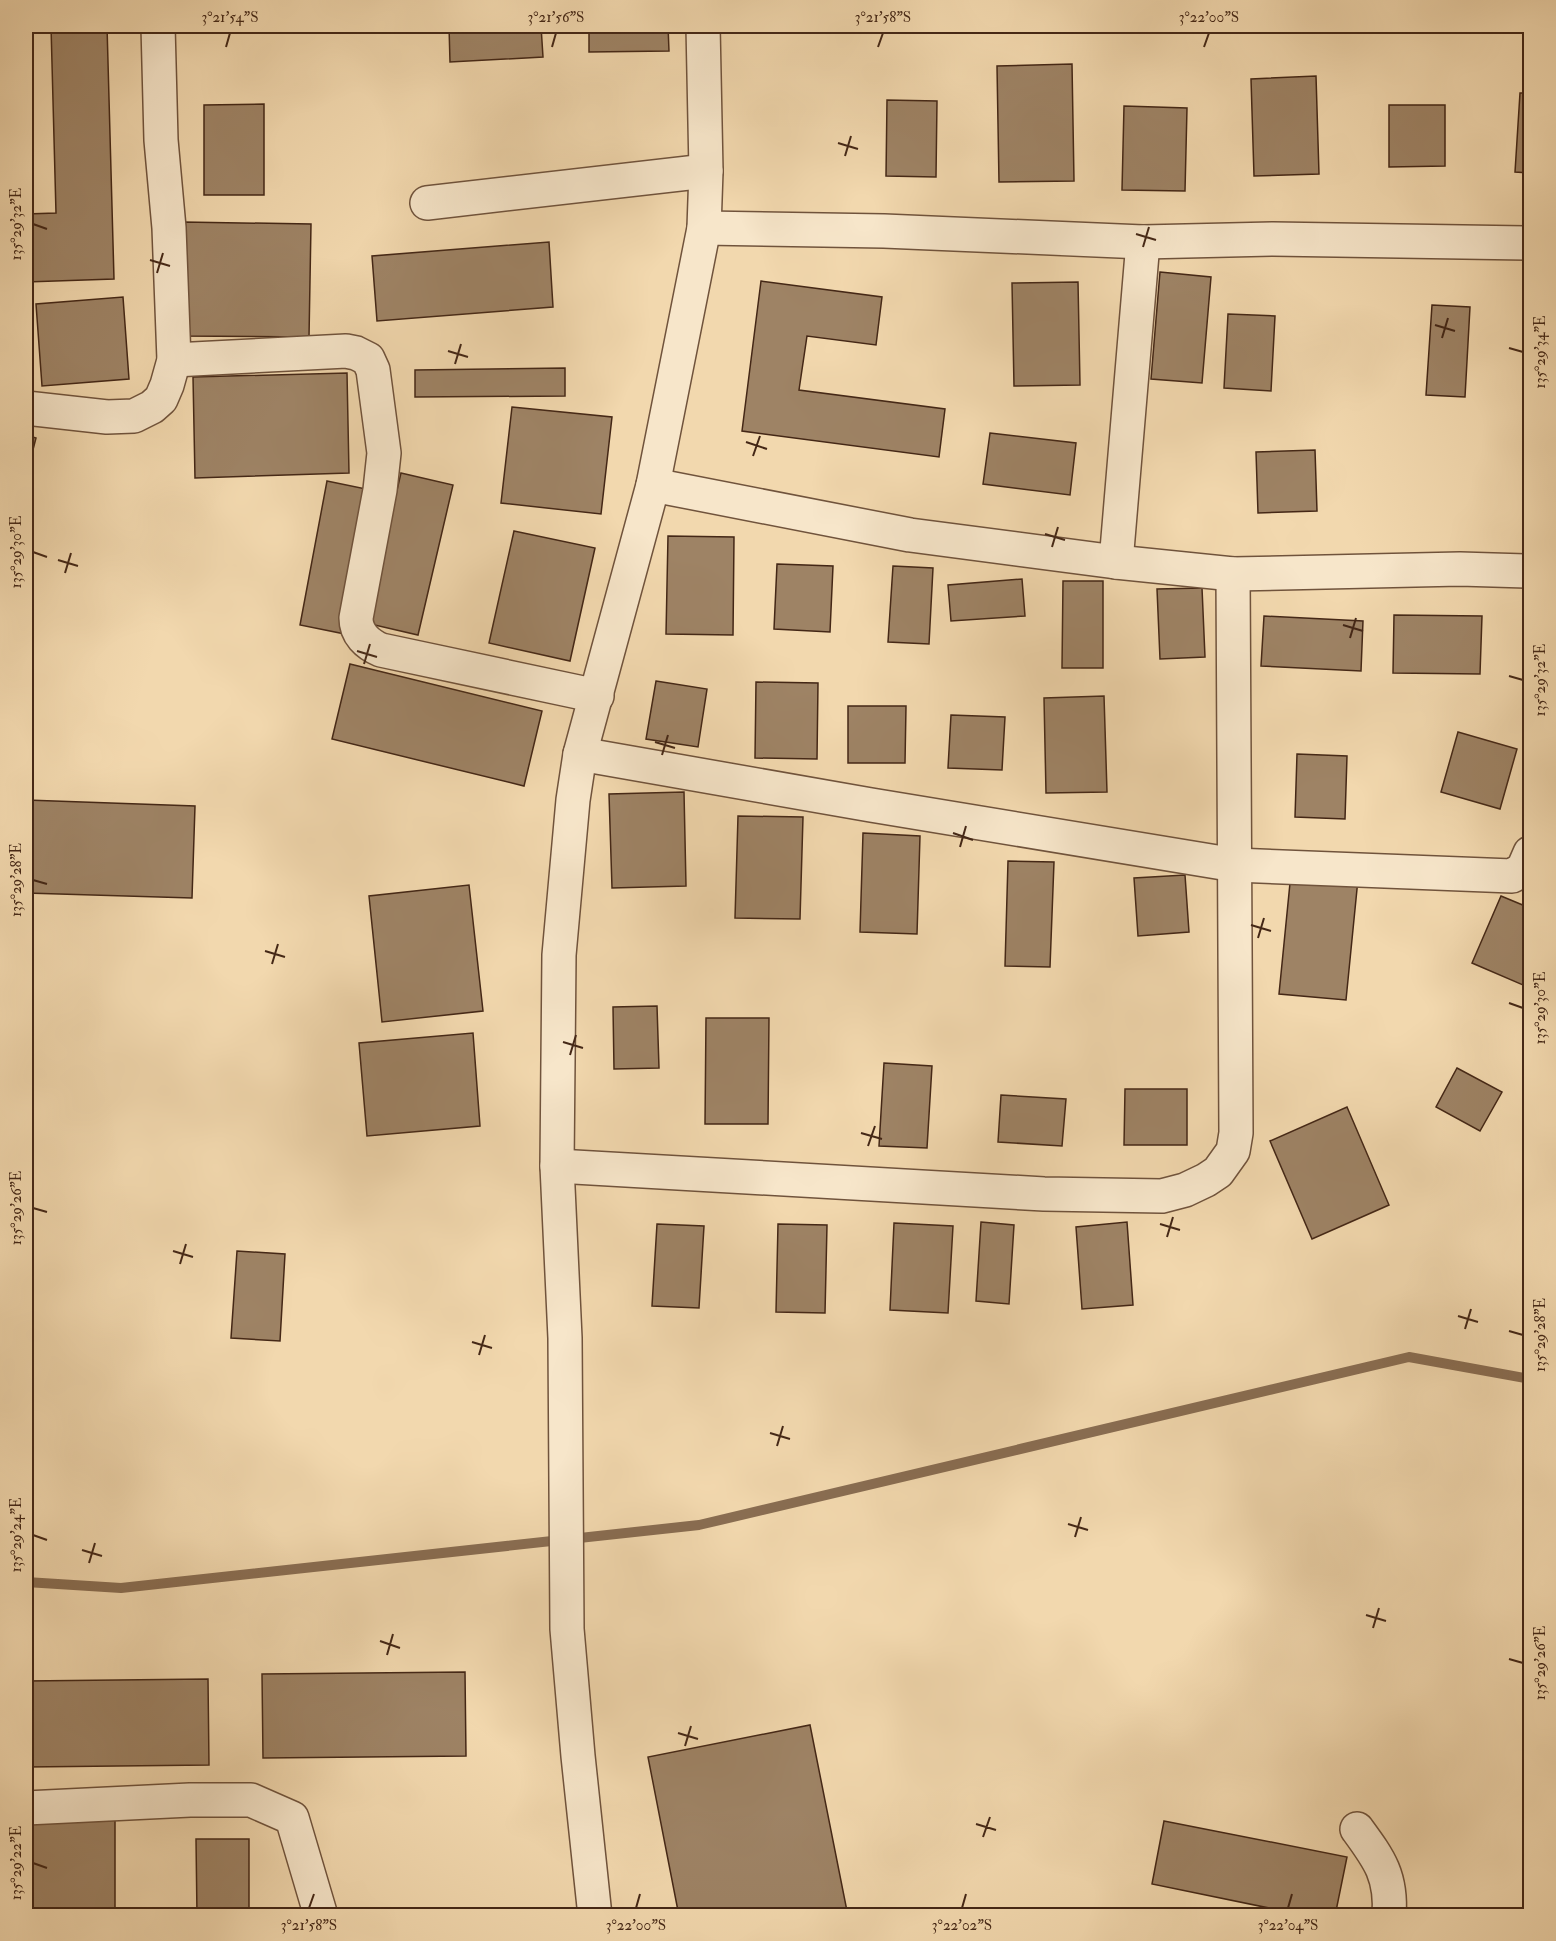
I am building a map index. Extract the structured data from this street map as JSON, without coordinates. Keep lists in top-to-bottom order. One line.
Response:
{"coordinates":["3°21'54\"S","3°21'56\"S","3°21'58\"S","3°22'00\"S","135°29'32\"E","135°29'34\"E","135°29'30\"E","135°29'28\"E","135°29'26\"E","135°29'24\"E","135°29'22\"E","3°22'02\"S","3°22'04\"S"]}
